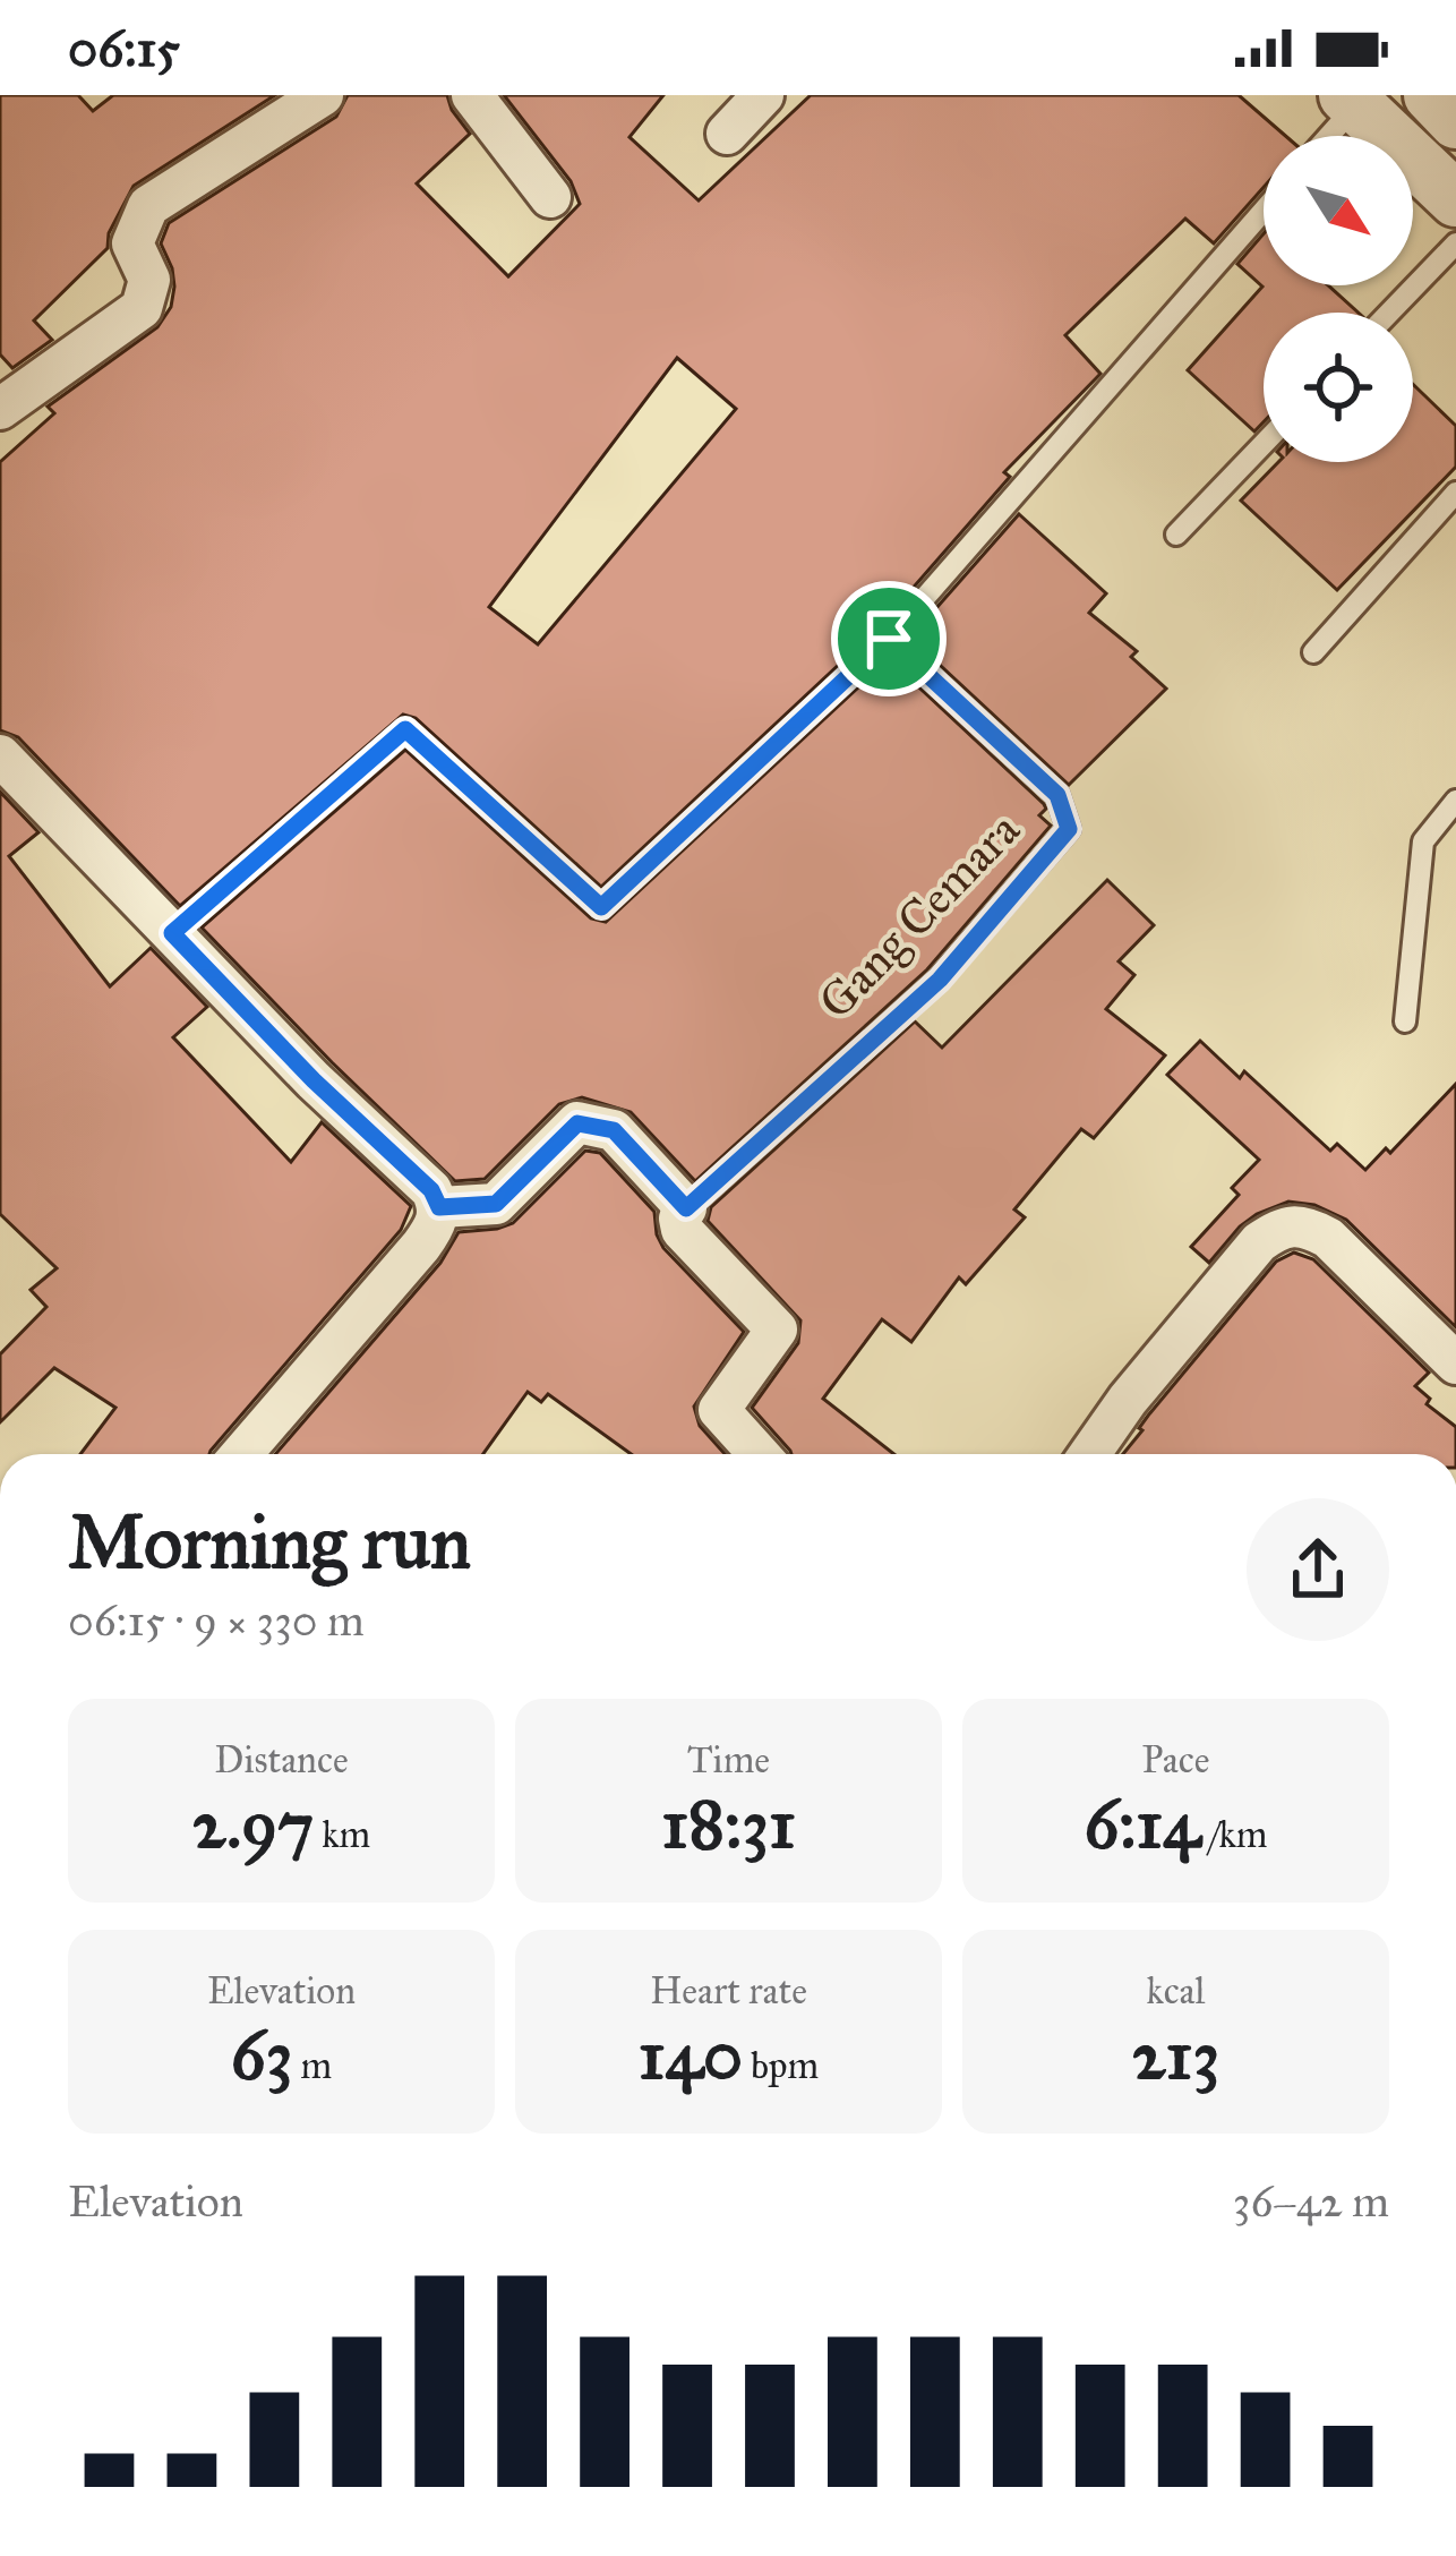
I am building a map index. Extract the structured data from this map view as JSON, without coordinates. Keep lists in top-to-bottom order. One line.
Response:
{"streets":{"lane":["Gang Cemara"]},"north":"bottom right","page":{"status":"06:15","heading":["Morning run","06:15 · 9 × 330 m"],"stats":[["Distance","2.97 km"],["Time","18:31"],["Pace","6:14 /km"],["Elevation","63 m"],["Heart rate","140 bpm"],["kcal","213"]],"chart":["Elevation","36–42 m"]}}
